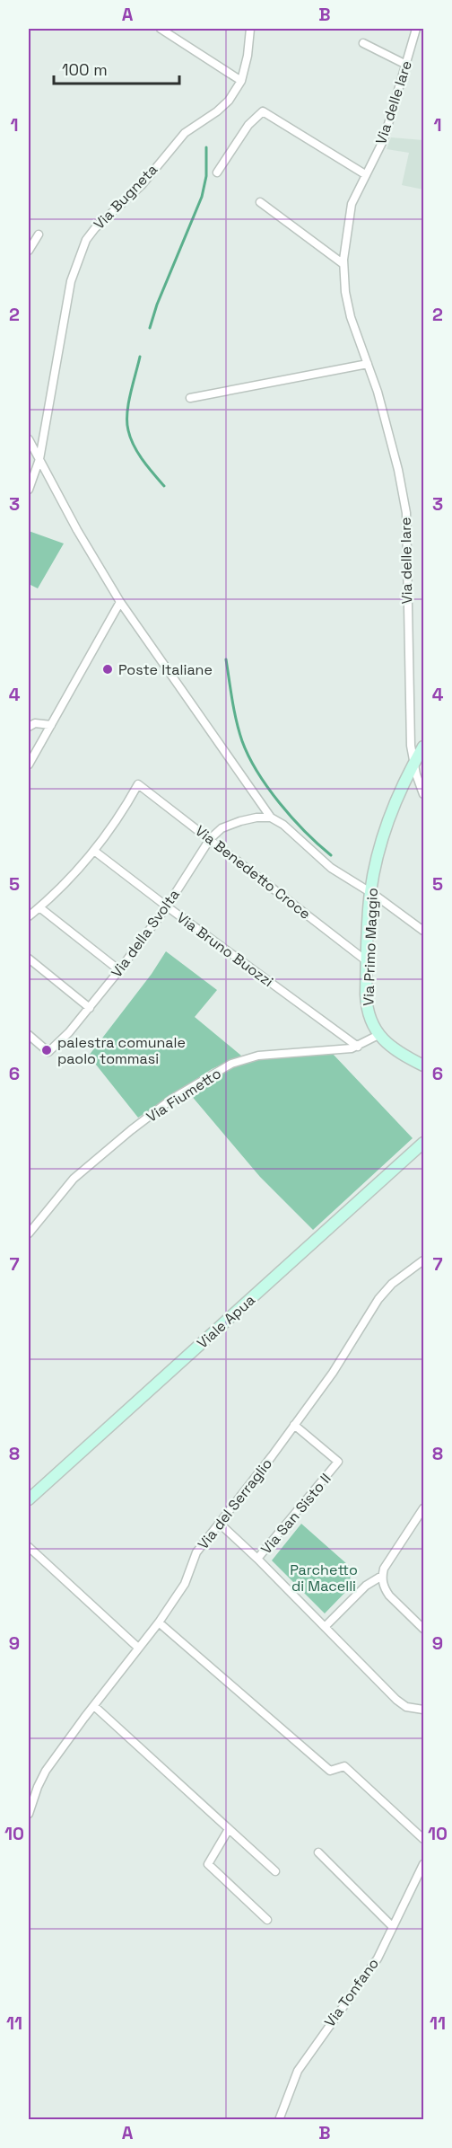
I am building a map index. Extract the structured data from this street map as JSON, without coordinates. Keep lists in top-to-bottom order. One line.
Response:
{"streets":{"street":["Via delle Iare","Via Bugneta","Via Benedetto Croce","Via della Svolta","Via Primo Maggio","Via Bruno Buozzi","Via Fiumetto","Viale Apua","Via del Serraglio","Via San Sisto II","Via Tonfano"]},"crossings":[["Via delle Iare","Via Primo Maggio"],["Via Benedetto Croce","Via della Svolta"],["Via Benedetto Croce","Via Primo Maggio"],["Via Benedetto Croce","Via Bruno Buozzi"],["Via della Svolta","Via Bruno Buozzi"],["Via Primo Maggio","Via Fiumetto"],["Via Bruno Buozzi","Via Fiumetto"],["Via del Serraglio","Via San Sisto II"]],"parks":["Parchetto di Macelli"],"places":["Poste Italiane","palestra comunale paolo tommasi"],"scale_bar":"100 m","grid":{"columns":["A","B"],"rows":["1","2","3","4","5","6","7","8","9","10","11"]}}
